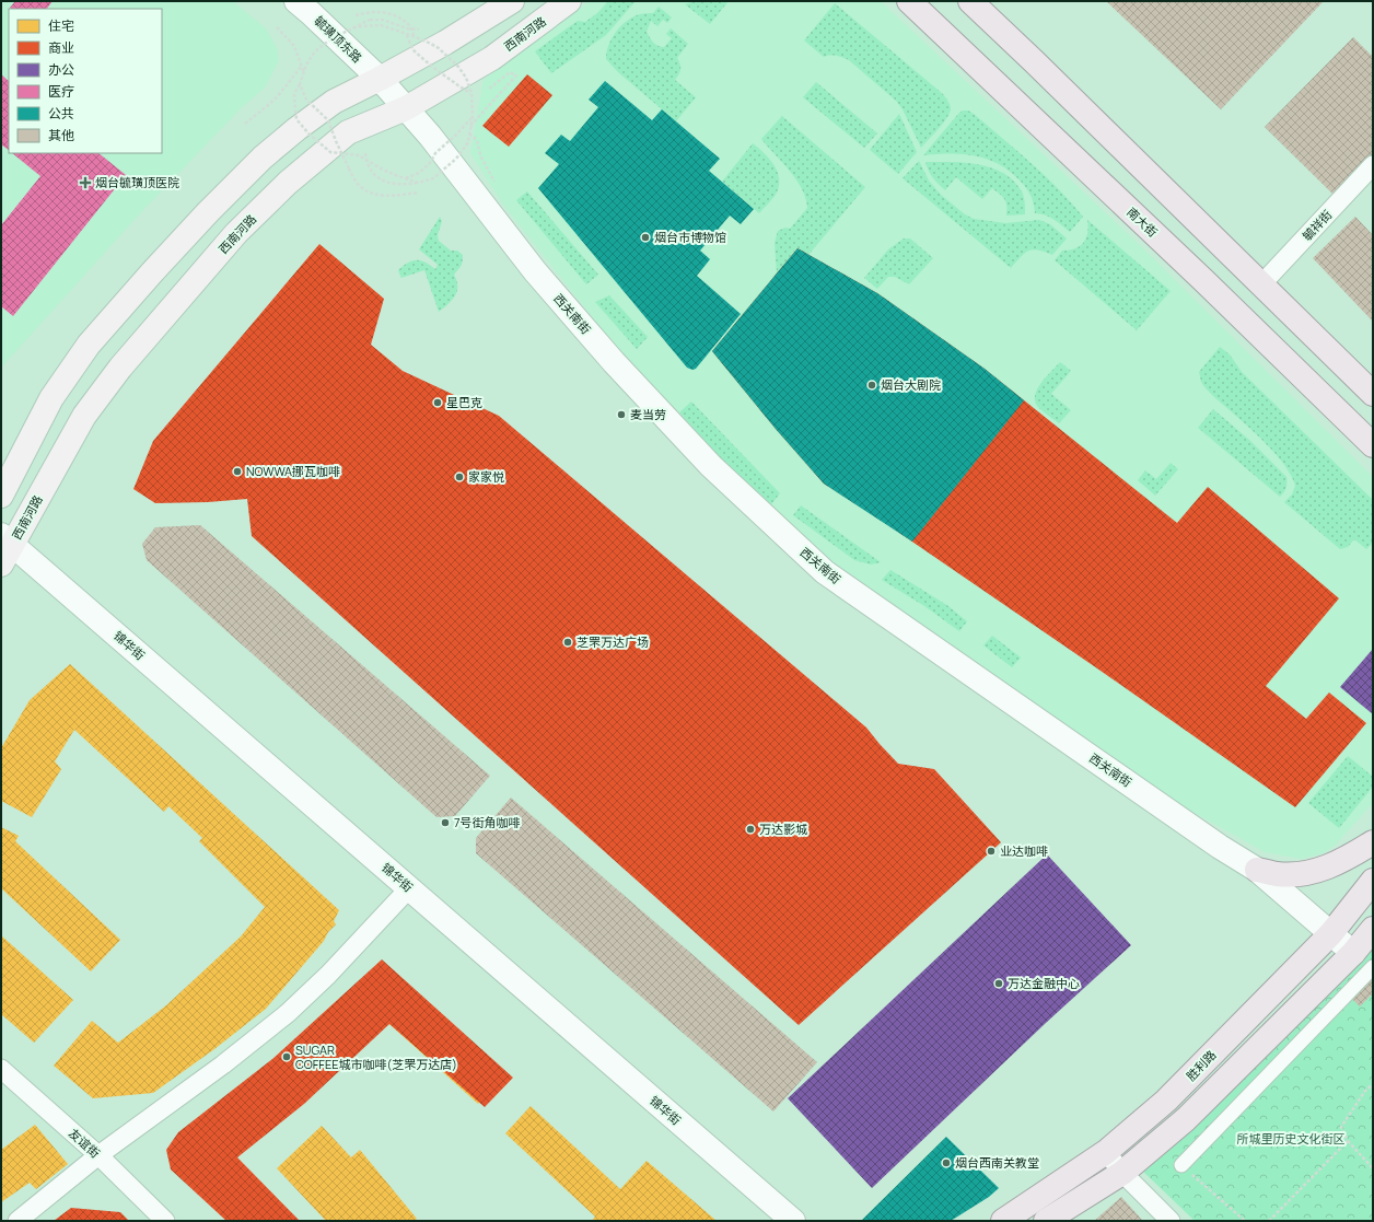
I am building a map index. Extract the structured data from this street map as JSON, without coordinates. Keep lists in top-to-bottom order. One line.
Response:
{"streets":{"main road":["西南河路","南大街","胜利路"],"street":["毓璜顶东路","毓祥街","西关南街","锦华街","友谊街"]},"crossings":[["西南河路","西关南街"],["西南河路","锦华街"],["毓璜顶东路","西关南街"],["西关南街","胜利路"]],"parks":["所城里历史文化街区"],"places":{"health":["烟台毓璜顶医院"],"other":["烟台市博物馆","烟台大剧院","星巴克","麦当劳","NOWWA挪瓦咖啡","家家悦","芝罘万达广场","7号街角咖啡","万达影城","业达咖啡","万达金融中心","SUGAR COFFEE城市咖啡(芝罘万达店)","烟台西南关教堂"]},"legend":["住宅","商业","办公","医疗","公共","其他"]}
